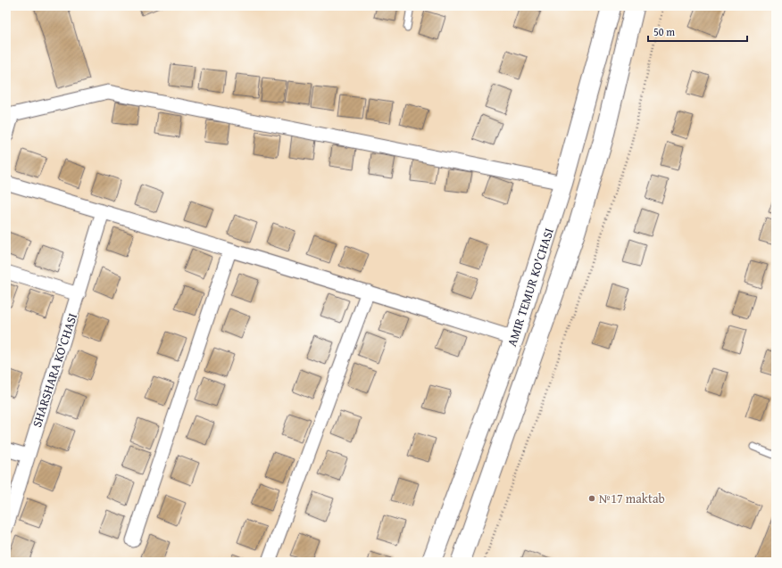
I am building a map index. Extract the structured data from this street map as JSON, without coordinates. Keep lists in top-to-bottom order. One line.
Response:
{"streets":{"main road":["AMIR TEMUR KO'CHASI"],"street":["SHARSHARA KO'CHASI"]},"places":["№17 maktab"],"scale_bar":"50 m"}
